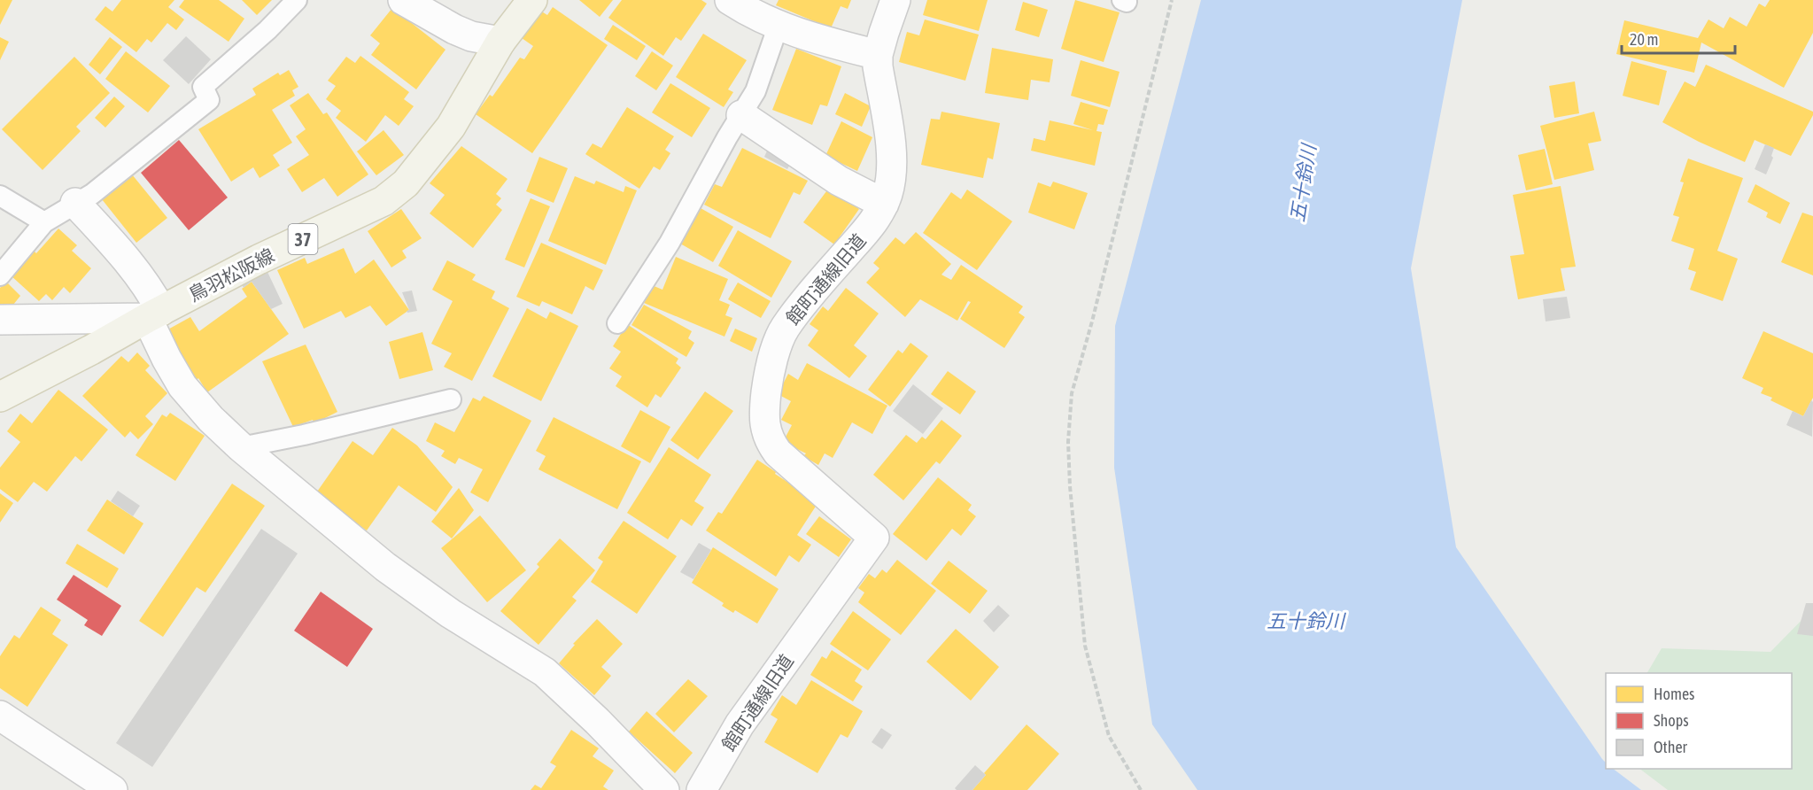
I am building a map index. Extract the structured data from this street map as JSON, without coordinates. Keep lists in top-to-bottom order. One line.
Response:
{"streets":{"main road":["37","鳥羽松阪線"],"street":["館町通線旧道"]},"water":["五十鈴川"],"legend":["Homes","Shops","Other"],"scale_bar":"20 m"}
